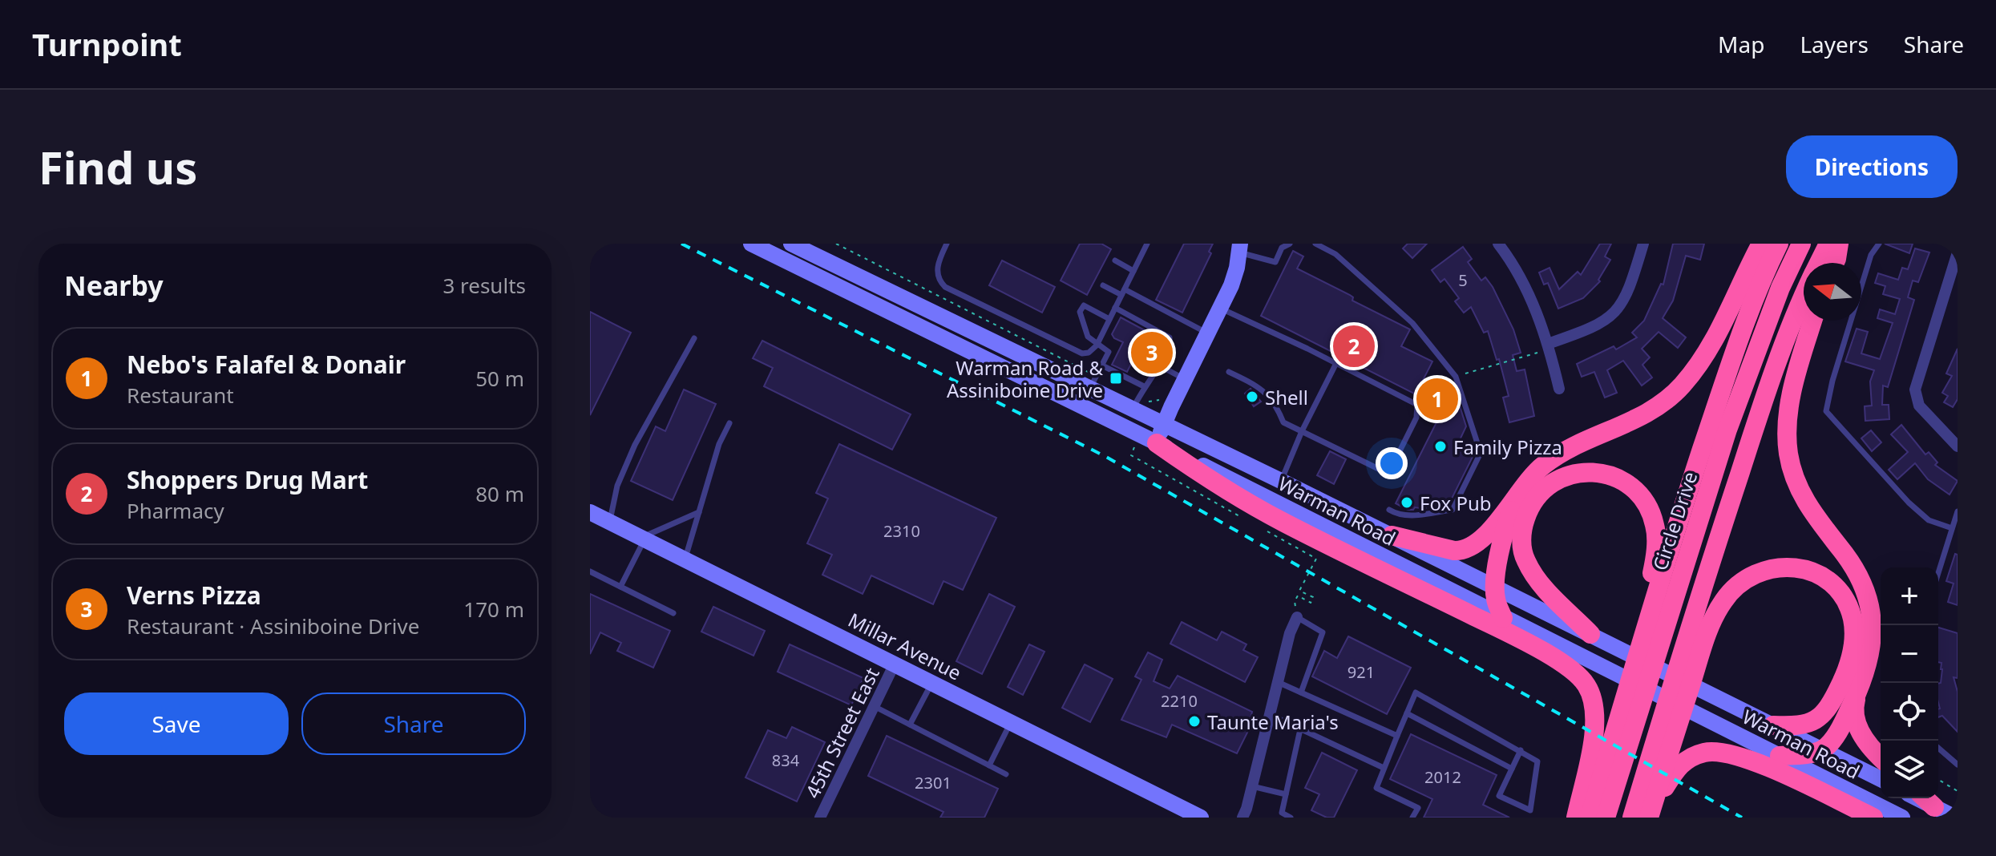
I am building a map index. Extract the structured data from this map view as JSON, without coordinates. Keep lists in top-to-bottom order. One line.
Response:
{"streets":{"highway":["Circle Drive"],"main road":["Warman Road","Millar Avenue"],"street":["45th Street East"]},"crossings":[["Millar Avenue","45th Street East"]],"places":{"transit":["Warman Road & Assiniboine Drive"],"other":["Shell","Family Pizza","Fox Pub","Taunte Maria's"]},"house_numbers":["5","2310","921","2210","834","2012","2301"],"north":"left","page":{"header":"Turnpoint","nav":["Map","Layers","Share"],"buttons":["Directions",["Save","Share"]],"title":"Find us","heading":["Nearby","3 results"],"pins":["2","3","1"],"list":[{"mark":"1","name":"Nebo's Falafel & Donair","note":"Restaurant","value":"50 m"},{"mark":"2","name":"Shoppers Drug Mart","note":"Pharmacy","value":"80 m"},{"mark":"3","name":"Verns Pizza","note":"Restaurant · Assiniboine Drive","value":"170 m"}],"map_buttons":["+","−"]}}
